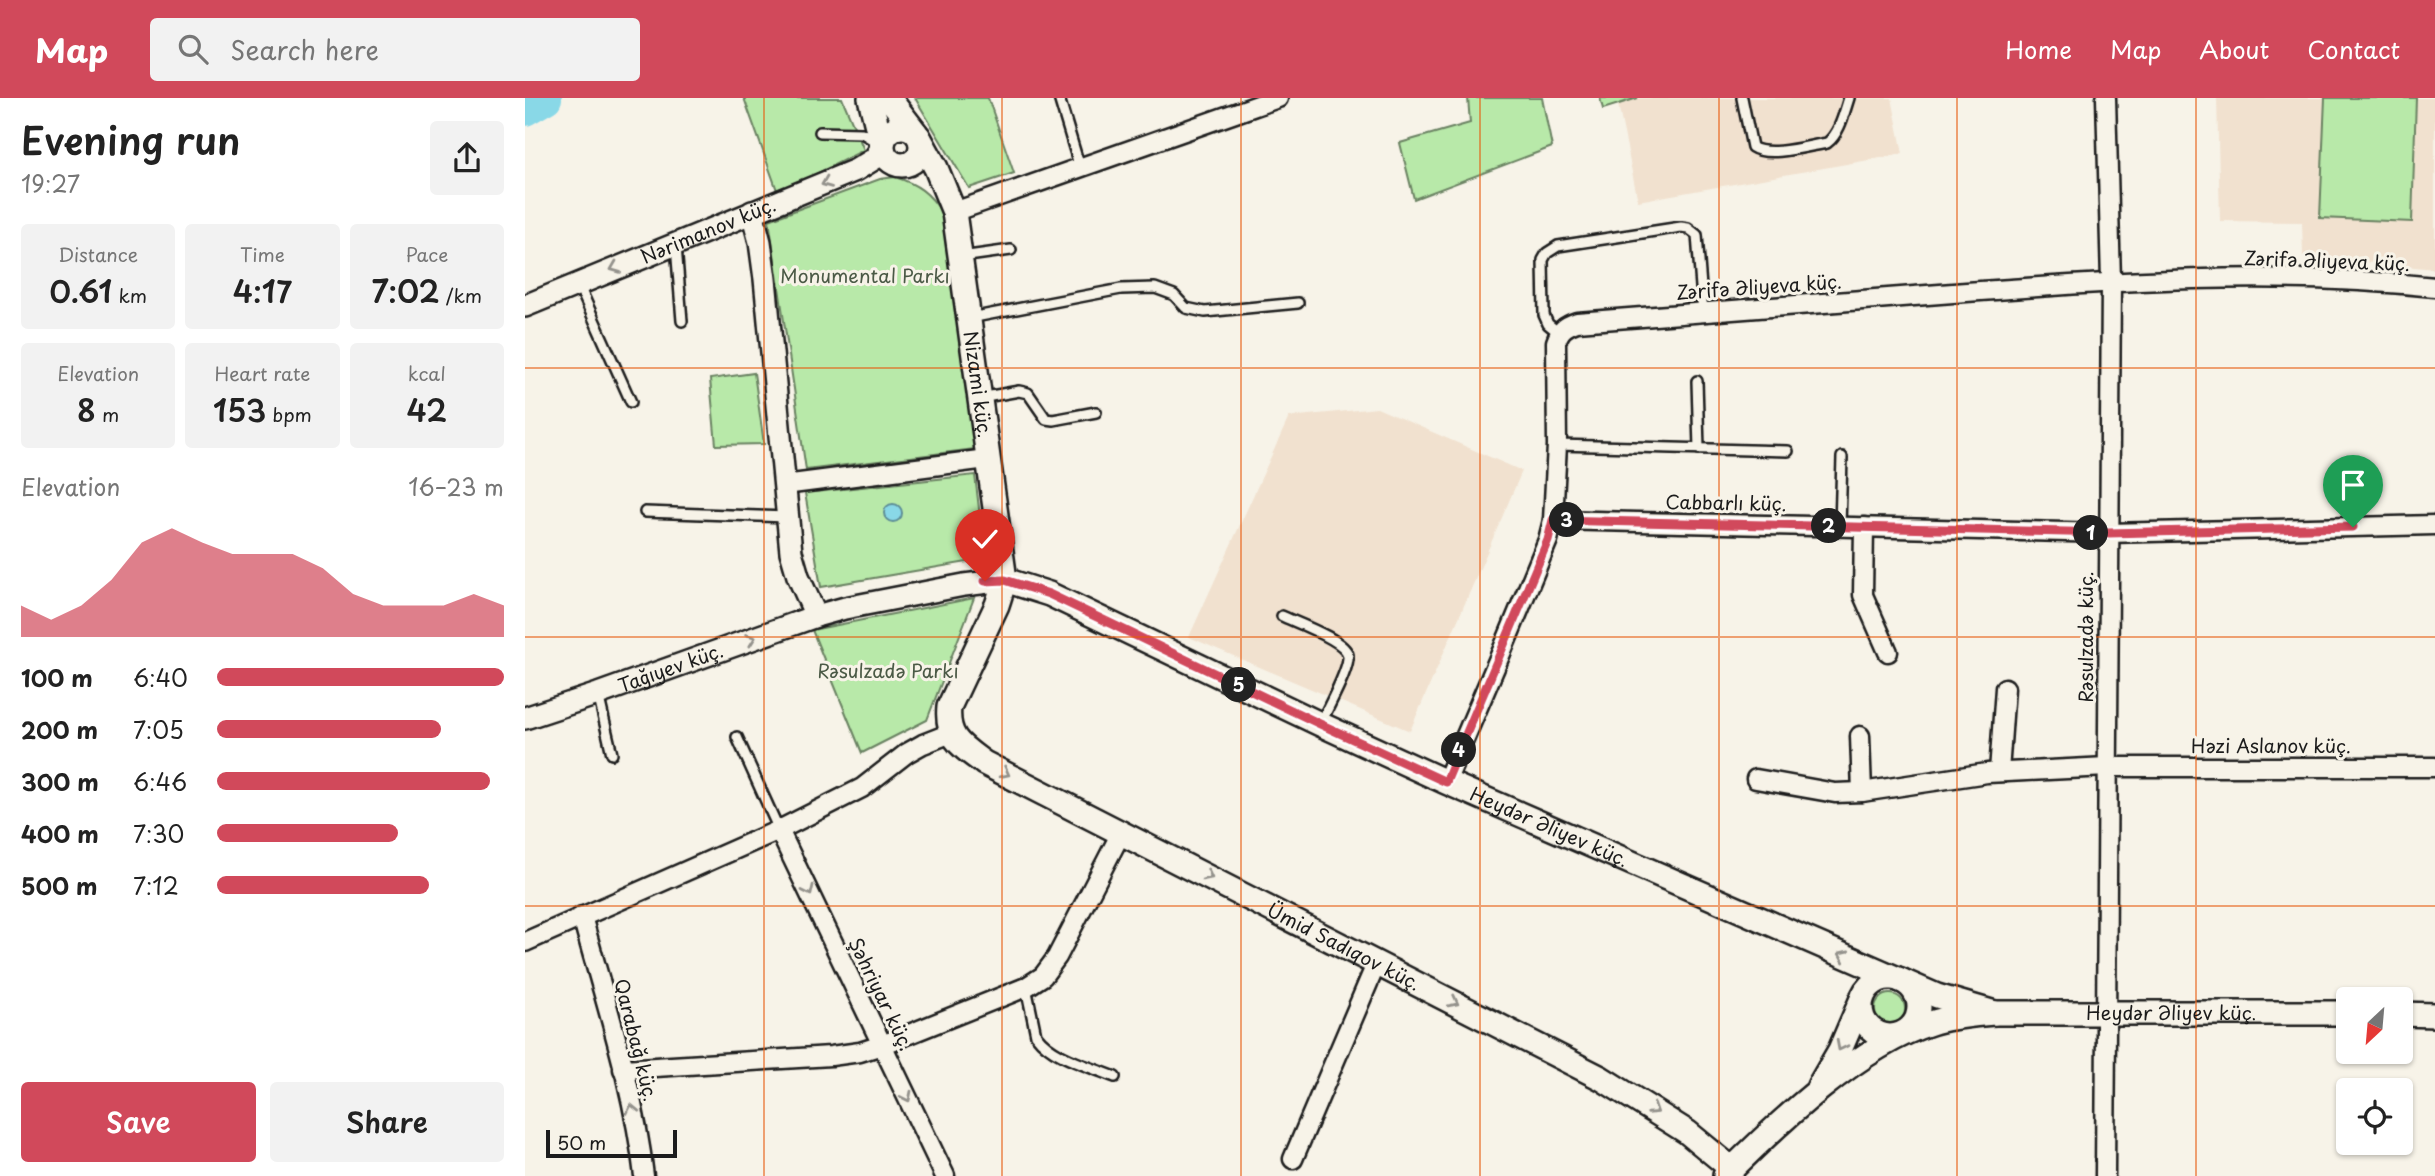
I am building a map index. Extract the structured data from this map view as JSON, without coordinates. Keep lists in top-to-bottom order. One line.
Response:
{"streets":{"main road":["Nizami küç.","Heydər Əliyev küç.","Ümid Sadıqov küç."],"street":["Nərimanov küç.","Zərifə Əliyeva küç.","Cabbarlı küç.","Rəsulzadə küç.","Tağıyev küç.","Həzi Aslanov küç.","Şəhriyar küç.","Qarabağ küç."]},"crossings":[["Nərimanov küç.","Nizami küç."],["Zərifə Əliyeva küç.","Rəsulzadə küç."],["Nizami küç.","Tağıyev küç."],["Nizami küç.","Heydər Əliyev küç."],["Cabbarlı küç.","Rəsulzadə küç."],["Rəsulzadə küç.","Həzi Aslanov küç."],["Rəsulzadə küç.","Heydər Əliyev küç."],["Tağıyev küç.","Heydər Əliyev küç."]],"one_way":["Nərimanov küç.","Heydər Əliyev küç.","Ümid Sadıqov küç.","Şəhriyar küç.","Qarabağ küç."],"parks":["Monumental Parkı","Rəsulzadə Parkı"],"scale_bar":"50 m","north":"bottom left","page":{"header":"Map","search":"Search here","nav":["Home","Map","About","Contact"],"heading":["Evening run","19:27"],"stats":[["Distance","0.61 km"],["Time","4:17"],["Pace","7:02 /km"],["Elevation","8 m"],["Heart rate","153 bpm"],["kcal","42"]],"chart":["Elevation","16–23 m"],"pins":["3","2","1","5","4"],"list":[{"name":"100 m","note":"6:40"},{"name":"200 m","note":"7:05"},{"name":"300 m","note":"6:46"},{"name":"400 m","note":"7:30"},{"name":"500 m","note":"7:12"}],"buttons":["Save","Share"],"scale":"50 m"}}
